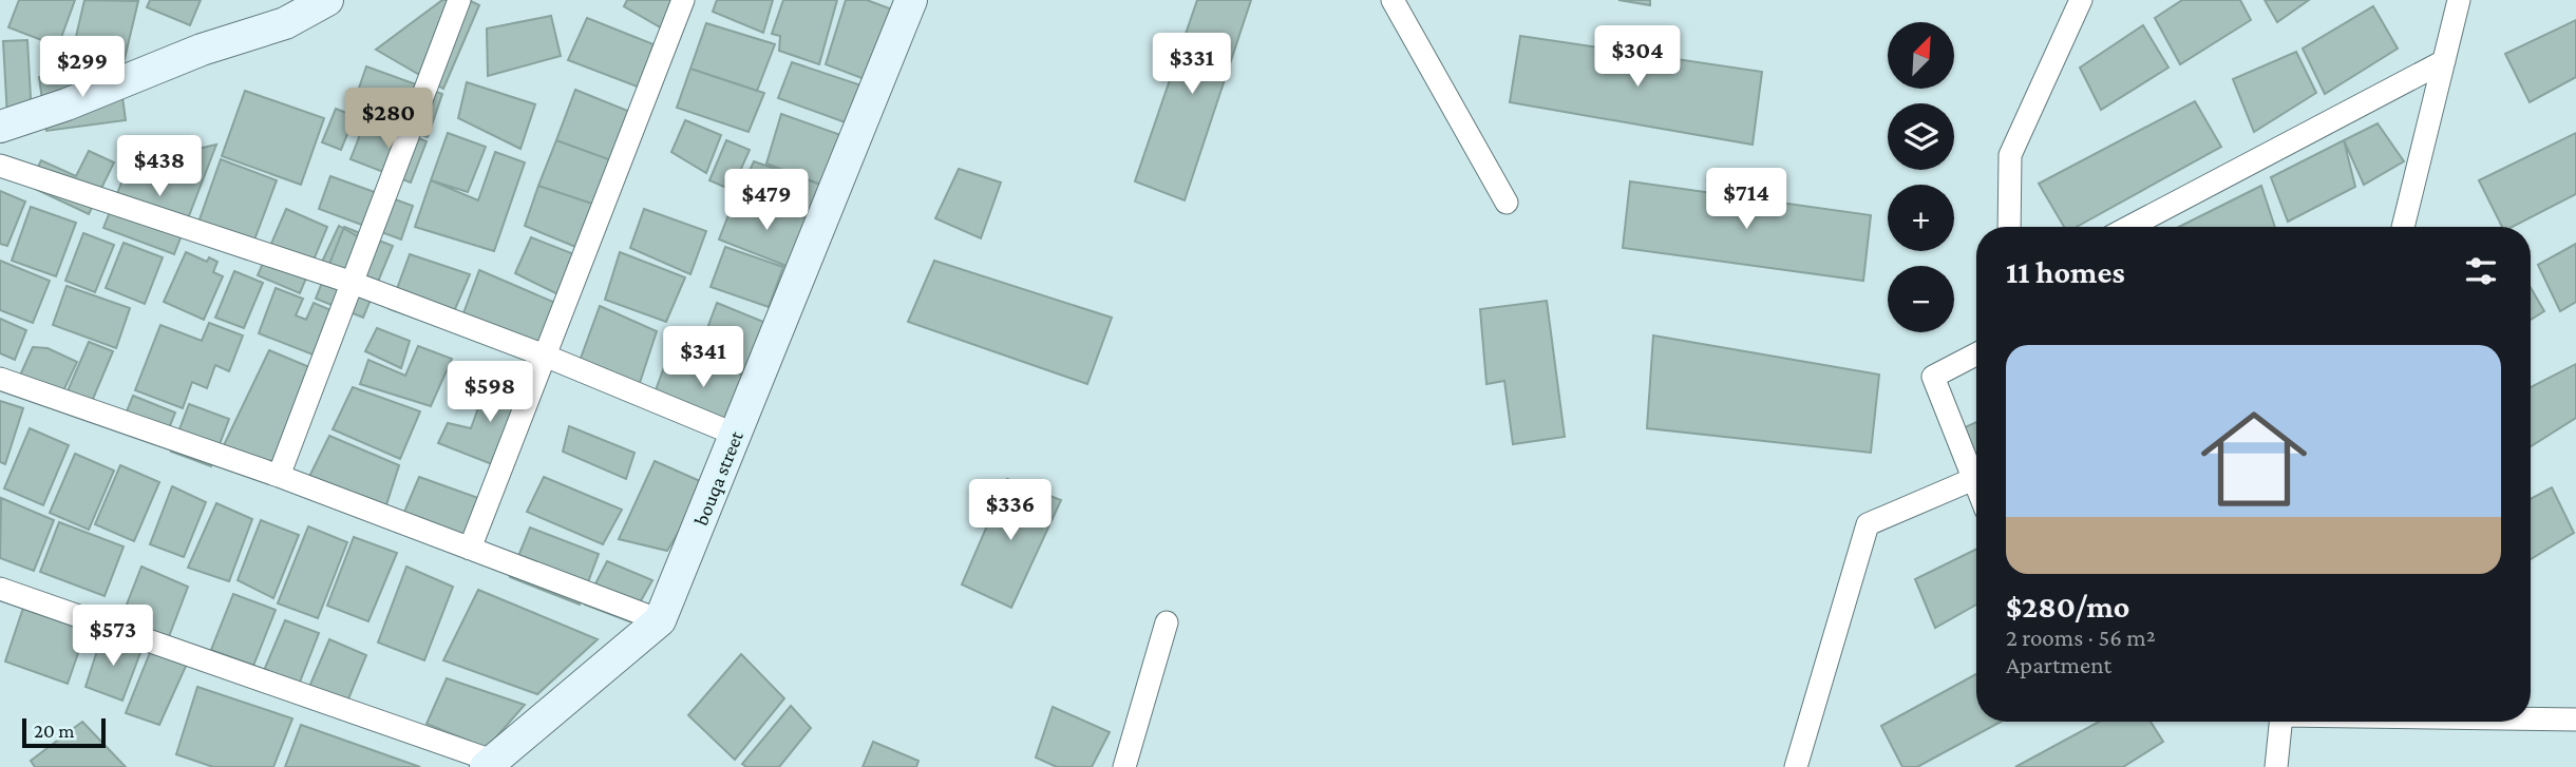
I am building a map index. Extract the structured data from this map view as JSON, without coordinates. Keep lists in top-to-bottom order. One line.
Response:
{"streets":{"street":["bouqa street"]},"scale_bar":"20 m","north":"top right","page":{"map_buttons":["+","−"],"price":["$304","$331","$299","$280","$438","$714","$479","$341","$598","$336","$573"],"heading":"11 homes","list":[{"name":"$280/mo","note":"2 rooms · 56 m² · Apartment"}],"scale":"20 m"}}
